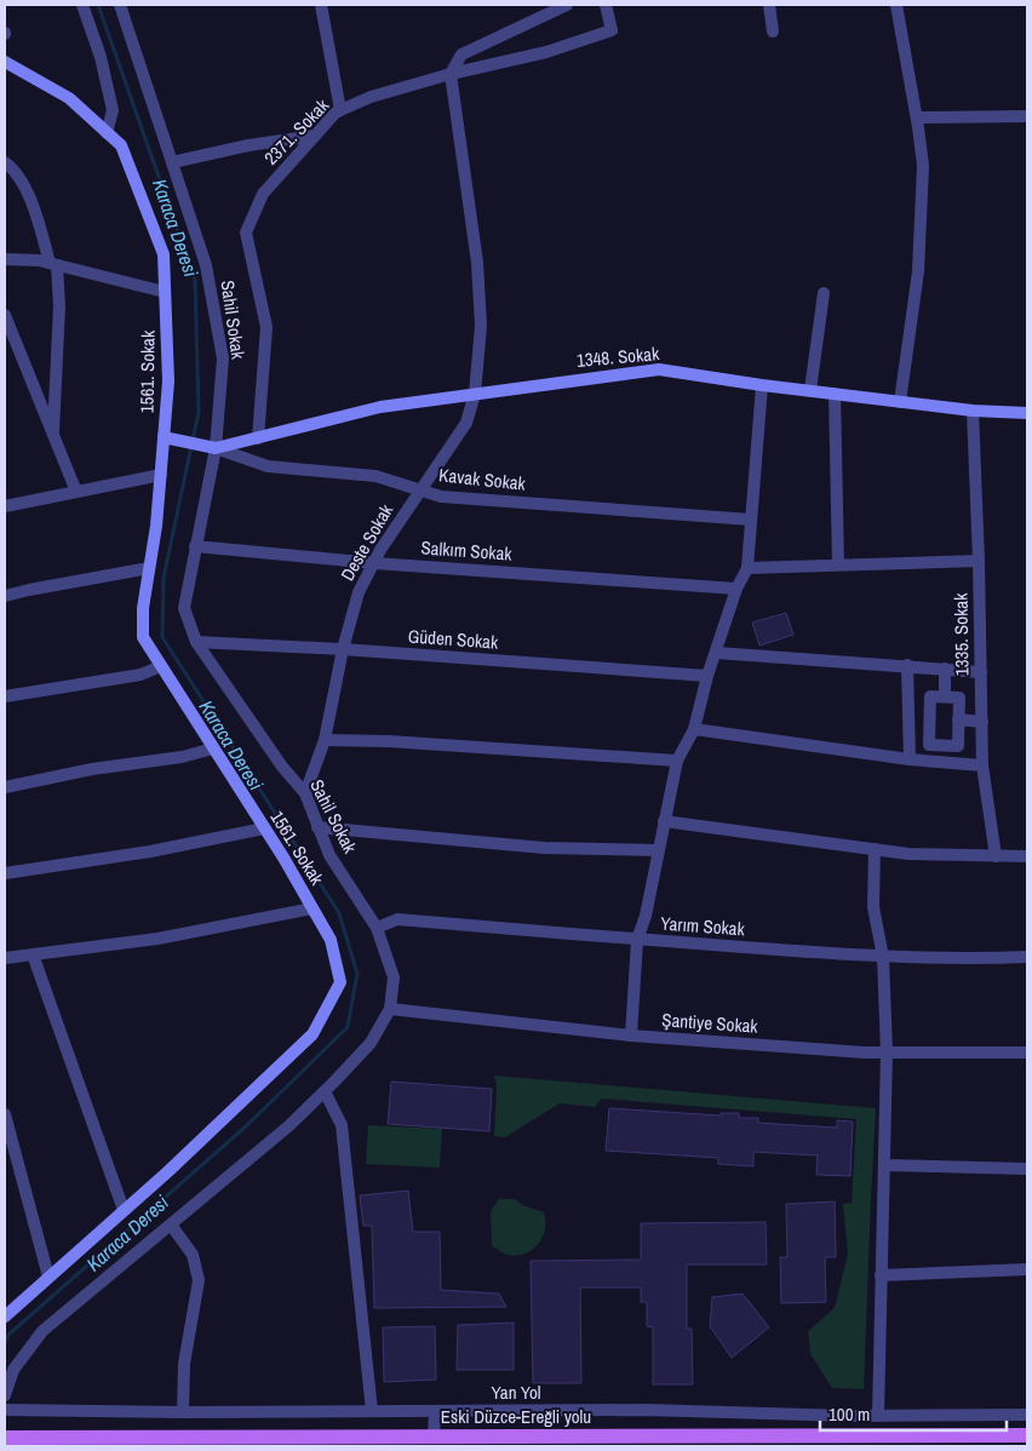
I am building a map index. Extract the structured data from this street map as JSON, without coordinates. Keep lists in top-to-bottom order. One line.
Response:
{"streets":{"main road":["Eski Düzce-Ereğli yolu"],"street":["2371. Sokak","Sahil Sokak","1348. Sokak","1561. Sokak","Kavak Sokak","Deste Sokak","Salkım Sokak","1335. Sokak","Güden Sokak","Yarım Sokak","Şantiye Sokak","Yan Yol"]},"crossings":[["2371. Sokak","1348. Sokak"],["2371. Sokak","Deste Sokak"],["Sahil Sokak","1348. Sokak"],["Sahil Sokak","Kavak Sokak"],["Sahil Sokak","Deste Sokak"],["Sahil Sokak","Salkım Sokak"],["Sahil Sokak","Güden Sokak"],["Sahil Sokak","Yarım Sokak"],["Sahil Sokak","Şantiye Sokak"],["1348. Sokak","Kavak Sokak"],["1348. Sokak","Deste Sokak"],["1348. Sokak","1335. Sokak"],["Kavak Sokak","Deste Sokak"],["Deste Sokak","Salkım Sokak"],["Deste Sokak","Güden Sokak"]],"water":["Karaca Deresi"],"scale_bar":"100 m"}
